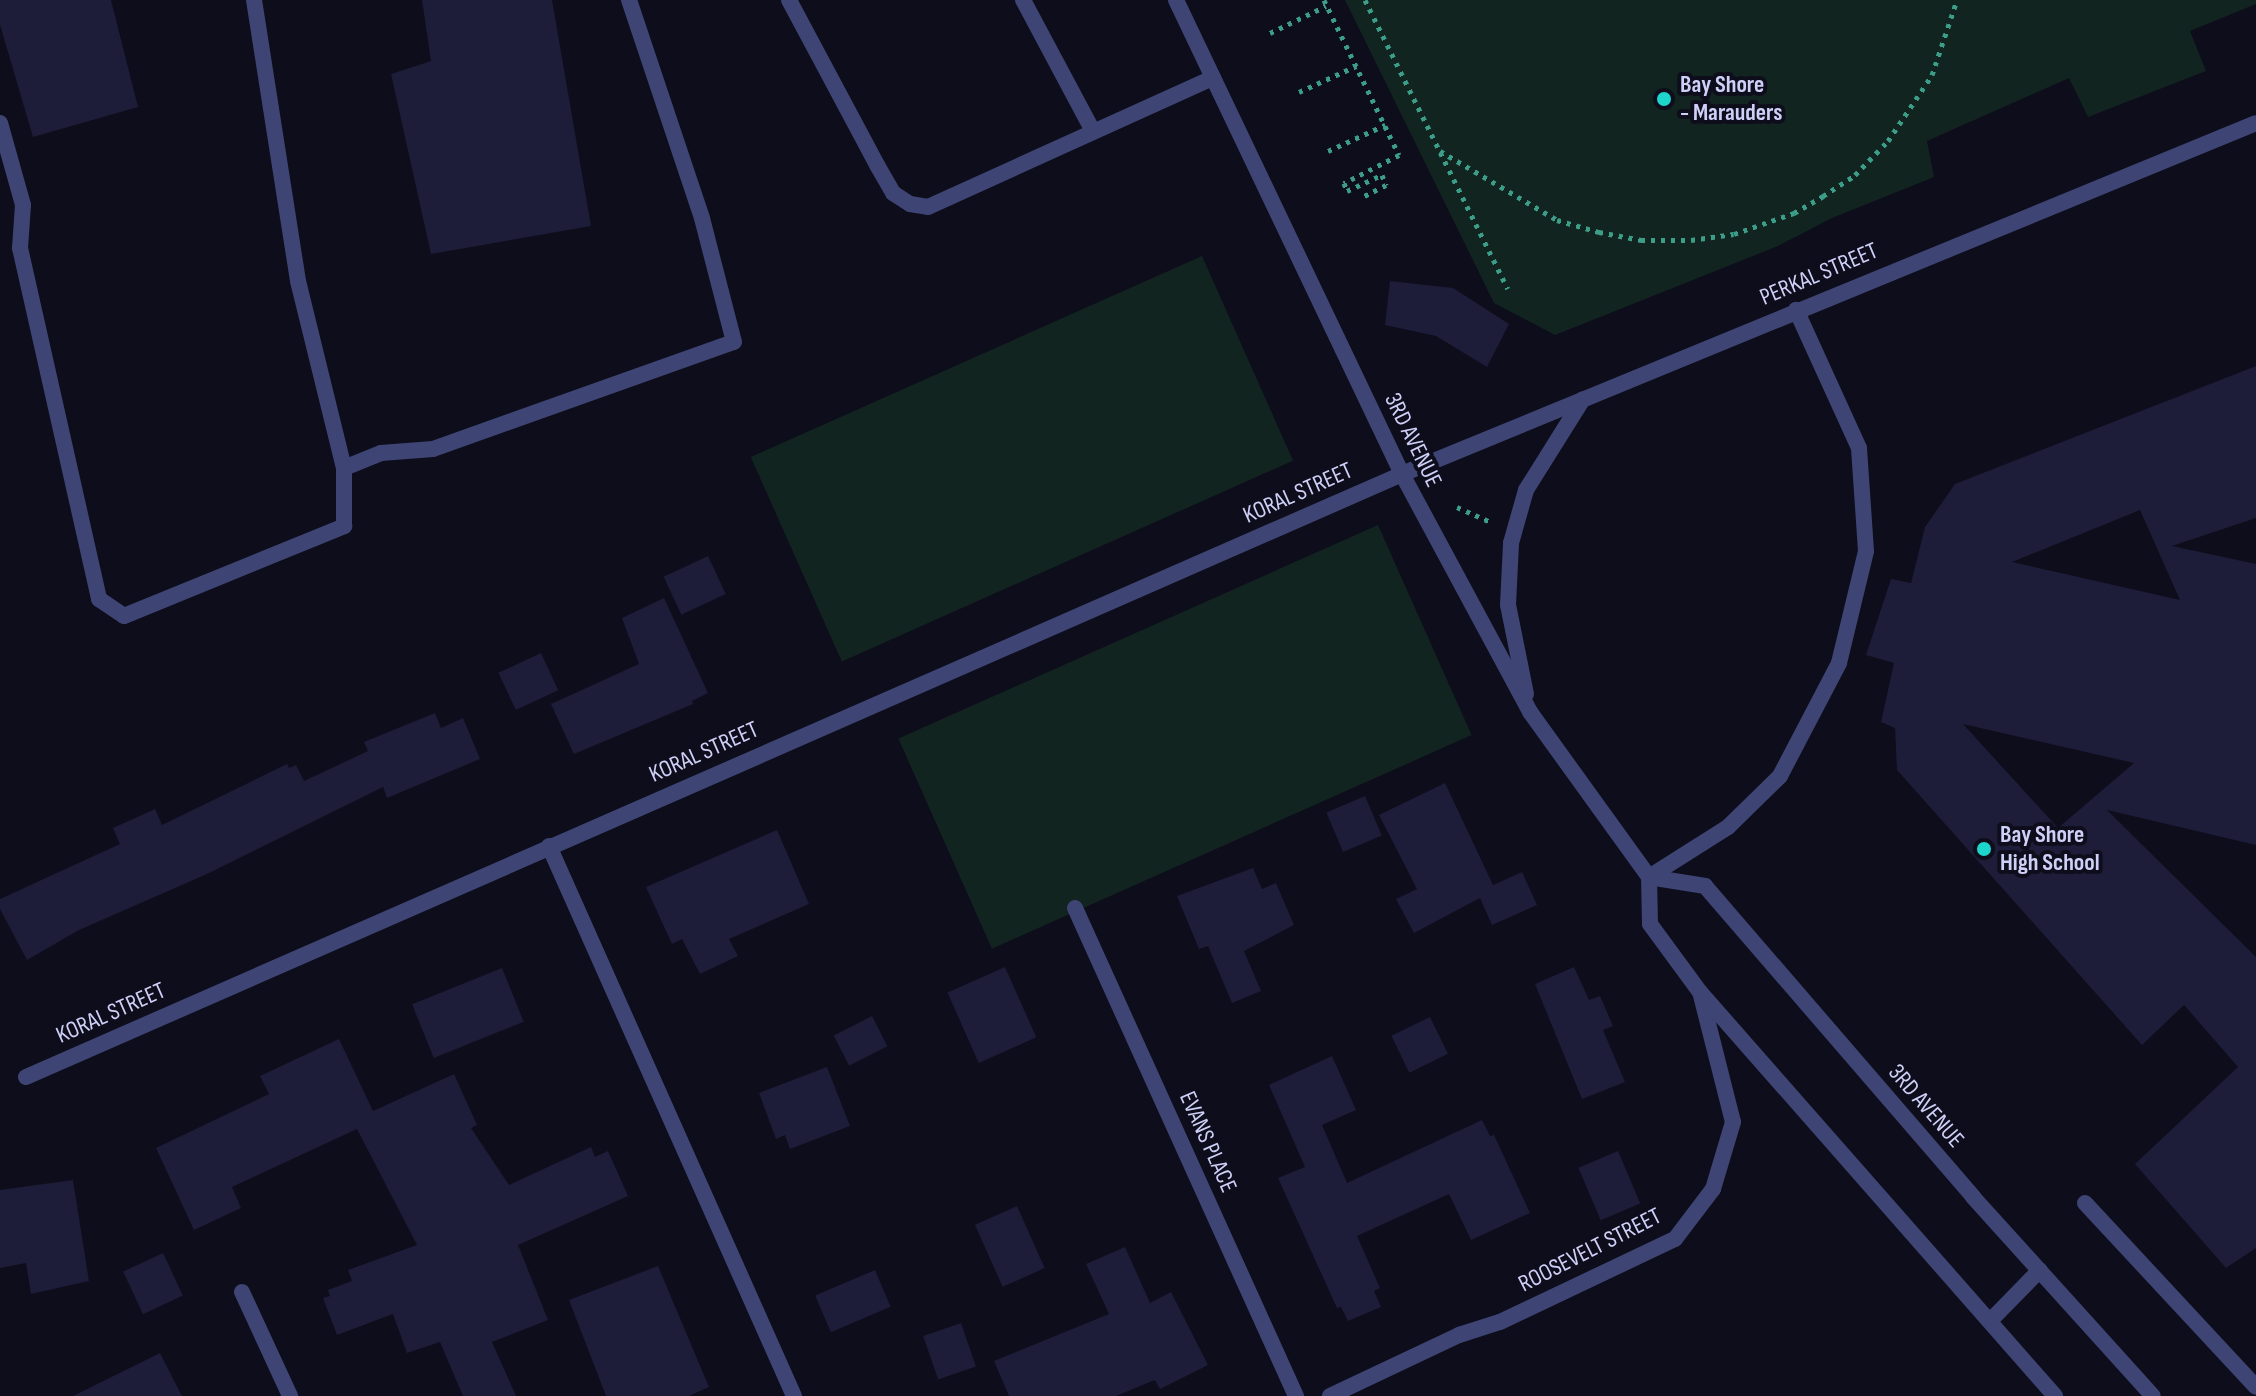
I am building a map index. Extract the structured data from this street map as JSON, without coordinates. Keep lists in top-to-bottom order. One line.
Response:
{"streets":{"street":["PERKAL STREET","3RD AVENUE","KORAL STREET","EVANS PLACE","ROOSEVELT STREET"]},"crossings":[["PERKAL STREET","3RD AVENUE"],["PERKAL STREET","KORAL STREET"],["3RD AVENUE","KORAL STREET"]],"places":["Bay Shore - Marauders","Bay Shore High School"]}
